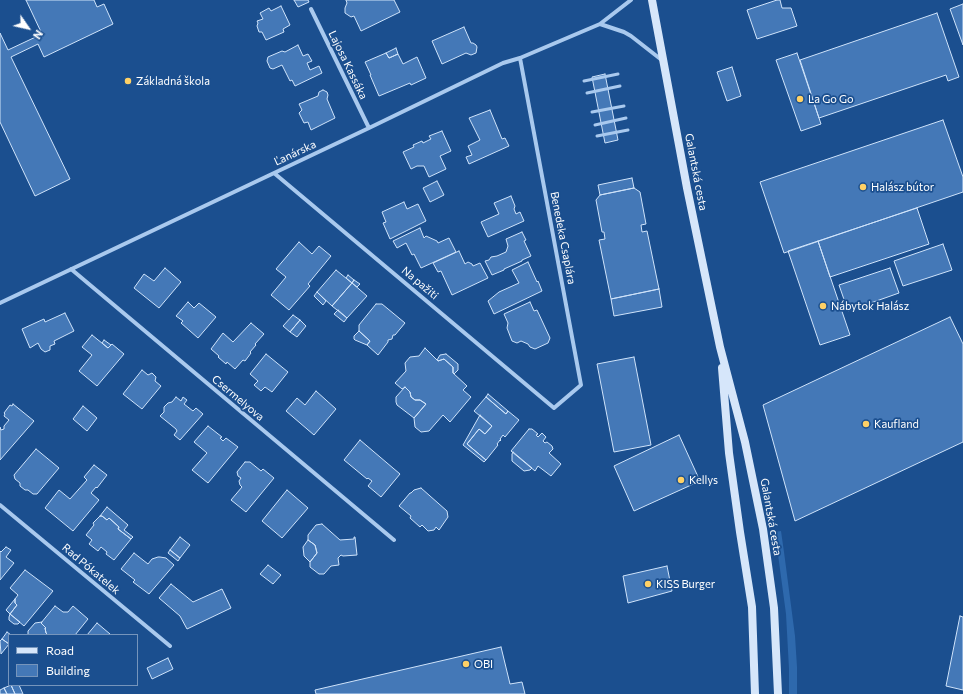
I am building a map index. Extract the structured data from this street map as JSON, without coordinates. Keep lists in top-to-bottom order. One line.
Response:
{"streets":{"main road":["Galantská cesta"],"street":["Lajosa Kassáka","Ľanárska","Benedeka Csaplára","Na pažiti","Csermelyova","Rad Pókatelek"]},"crossings":[["Lajosa Kassáka","Ľanárska"],["Ľanárska","Benedeka Csaplára"],["Ľanárska","Na pažiti"],["Ľanárska","Csermelyova"],["Benedeka Csaplára","Na pažiti"]],"places":["Základná škola","La Go Go","Halász bútor","Nábytok Halász","Kaufland","Kellys","KISS Burger","OBI"],"legend":["Road","Building"],"north":"bottom right"}
